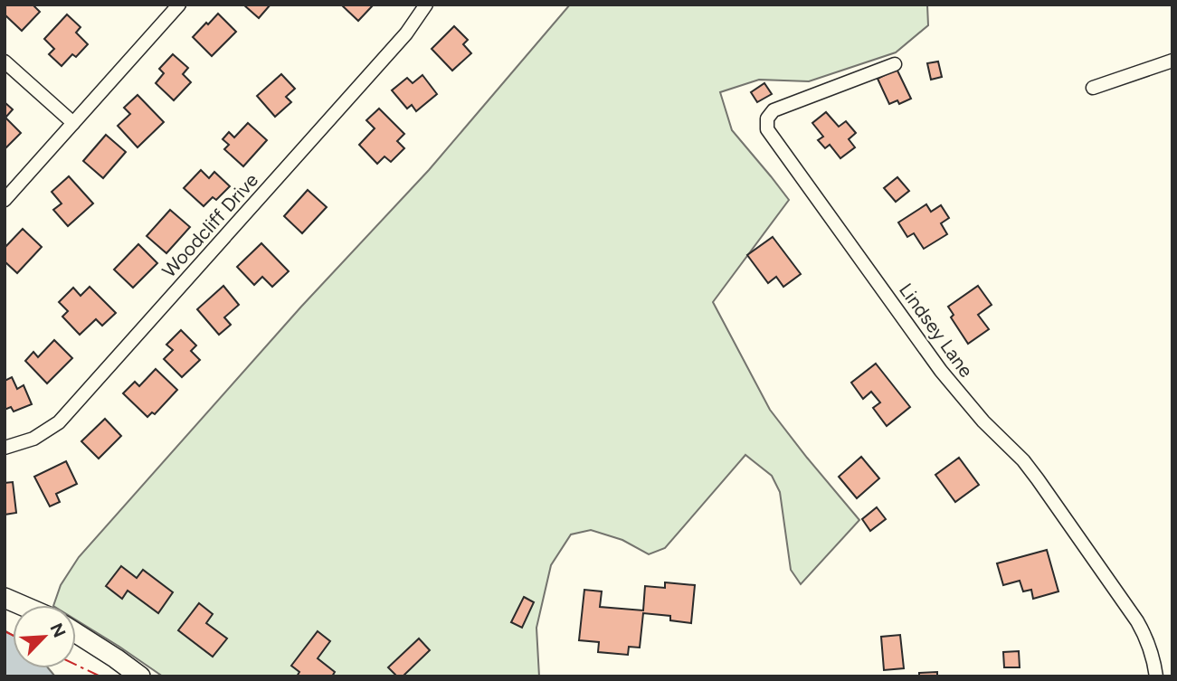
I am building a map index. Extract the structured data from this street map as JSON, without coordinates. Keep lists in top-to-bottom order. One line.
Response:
{"streets":{"street":["Woodcliff Drive","Lindsey Lane"]},"north":"top right"}
